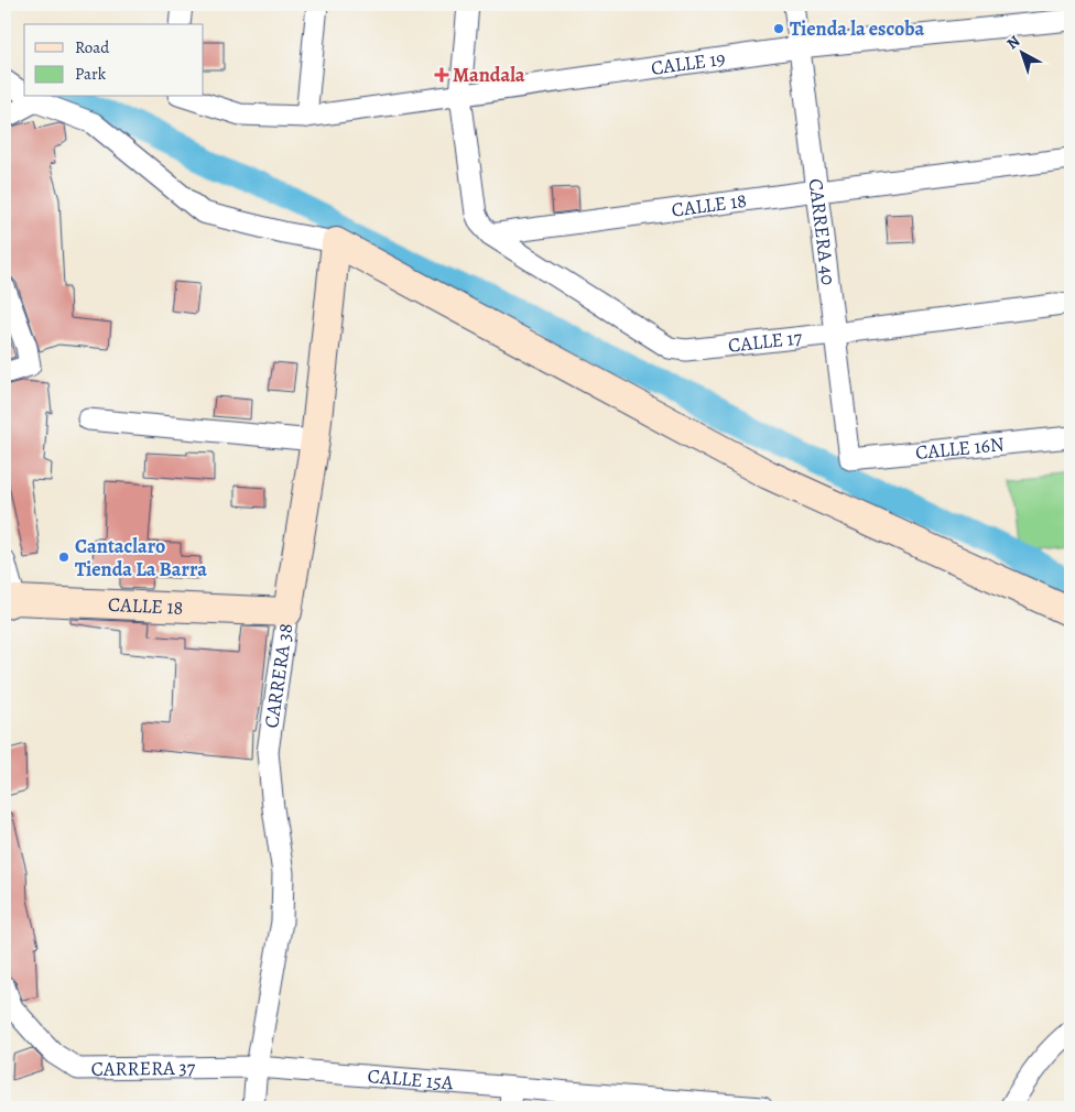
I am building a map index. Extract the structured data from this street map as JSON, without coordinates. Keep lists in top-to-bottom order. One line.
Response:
{"streets":{"street":["CALLE 19","CALLE 18","CARRERA 40","CALLE 17","CALLE 16N","CARRERA 38","CARRERA 37","CALLE 15A"]},"crossings":[["CALLE 19","CARRERA 40"],["CALLE 18","CARRERA 40"],["CALLE 18","CALLE 17"],["CALLE 18","CARRERA 38"],["CARRERA 40","CALLE 17"],["CARRERA 40","CALLE 16N"],["CARRERA 38","CARRERA 37"],["CARRERA 38","CALLE 15A"],["CARRERA 37","CALLE 15A"]],"places":{"other":["Tienda la escoba","Cantaclaro Tienda La Barra"],"health":["Mandala"]},"legend":["Road","Park"],"north":"top left"}
